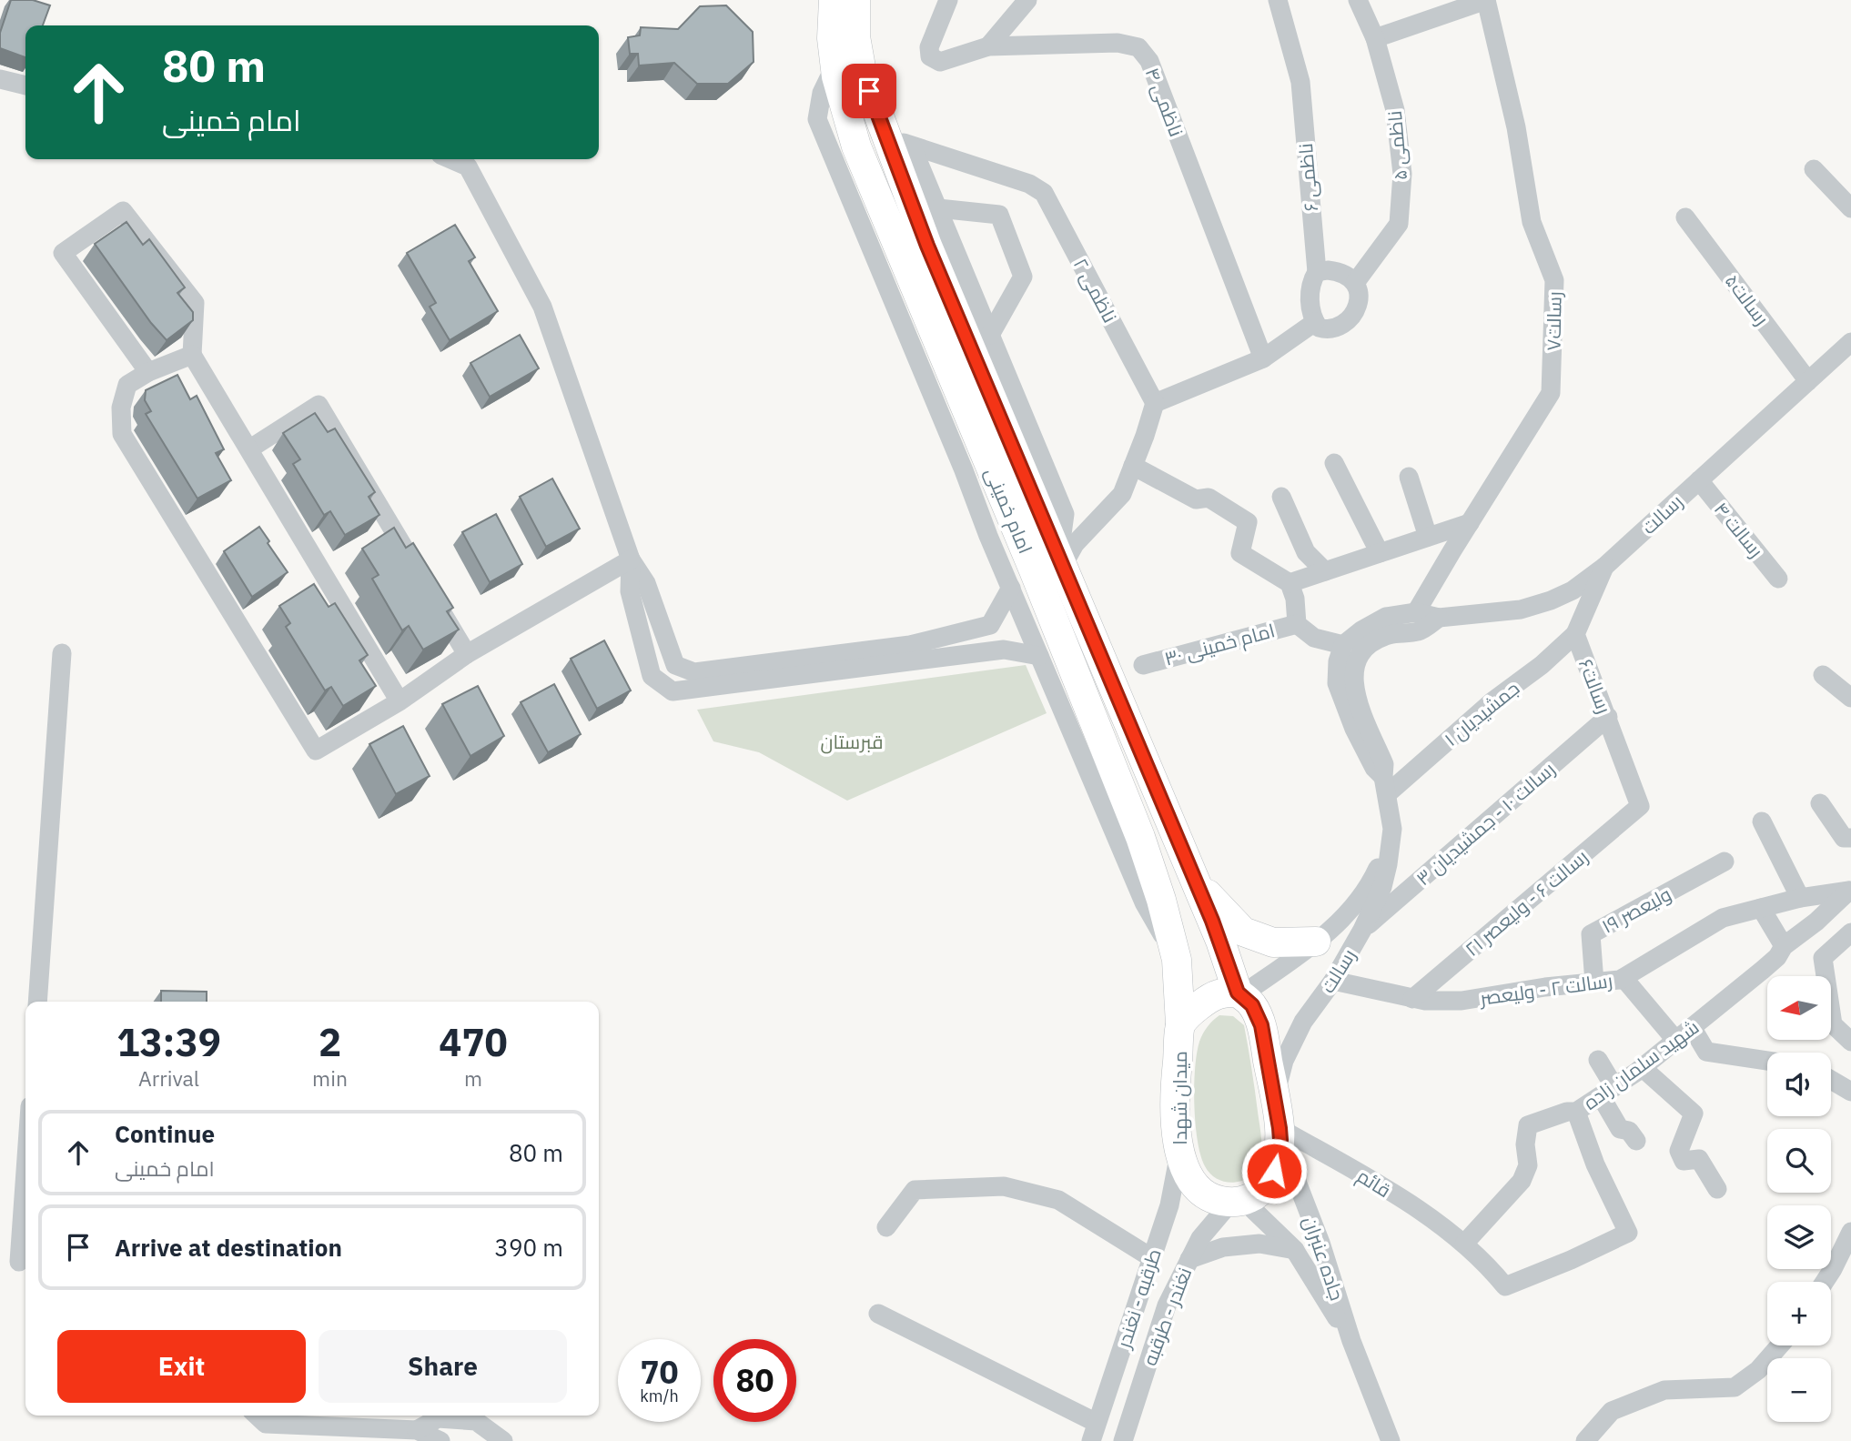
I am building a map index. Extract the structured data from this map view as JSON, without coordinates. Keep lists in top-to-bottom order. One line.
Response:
{"streets":{"highway":["امام خمینی","میدان شهدا"],"street":["ناظمی ۴","ناظمی ۵","ناظمی ۶","ناظمی ۲","رسالت۵","رسالت۷","رسالت","رسالت ۴","امام خمینی ۳۰","رسالت۶","جمشیدیان ۱","رسالت ۱۰ - جمشیدیان ۳","رسالت ۶ - ولیعصر ۲۱","ولیعصر ۱۹","رسالت ۲ - ولیعصر","شهید سلمان زاده","قائم","جاده عنبران","طرقبه - نغندر","نغندر - طرقبه"]},"crossings":[["ناظمی ۵","ناظمی ۶"],["رسالت۵","رسالت"],["رسالت۷","رسالت"],["امام خمینی","رسالت"],["امام خمینی","میدان شهدا"],["رسالت","رسالت ۴"],["رسالت","رسالت۶"],["رسالت","جمشیدیان ۱"],["رسالت","رسالت ۱۰ - جمشیدیان ۳"],["رسالت","رسالت ۲ - ولیعصر"],["رسالت","میدان شهدا"],["رسالت۶","جمشیدیان ۱"],["رسالت۶","رسالت ۱۰ - جمشیدیان ۳"],["رسالت۶","رسالت ۶ - ولیعصر ۲۱"],["رسالت ۶ - ولیعصر ۲۱","رسالت ۲ - ولیعصر"],["ولیعصر ۱۹","رسالت ۲ - ولیعصر"],["رسالت ۲ - ولیعصر","شهید سلمان زاده"],["شهید سلمان زاده","قائم"],["میدان شهدا","جاده عنبران"],["میدان شهدا","طرقبه - نغندر"],["میدان شهدا","نغندر - طرقبه"],["قائم","جاده عنبران"],["جاده عنبران","نغندر - طرقبه"]],"parks":["قبرستان"],"north":"left","page":{"turn":["80 m","امام خمینی"],"map_buttons":["+","−"],"eta":["13:39","Arrival","2","min","470","m"],"list":[{"name":"Continue","note":"امام خمینی","value":"80 m"},{"name":"Arrive at destination","value":"390 m"}],"buttons":["Exit","Share"],"speed":"70 km/h","limit":"80"}}
